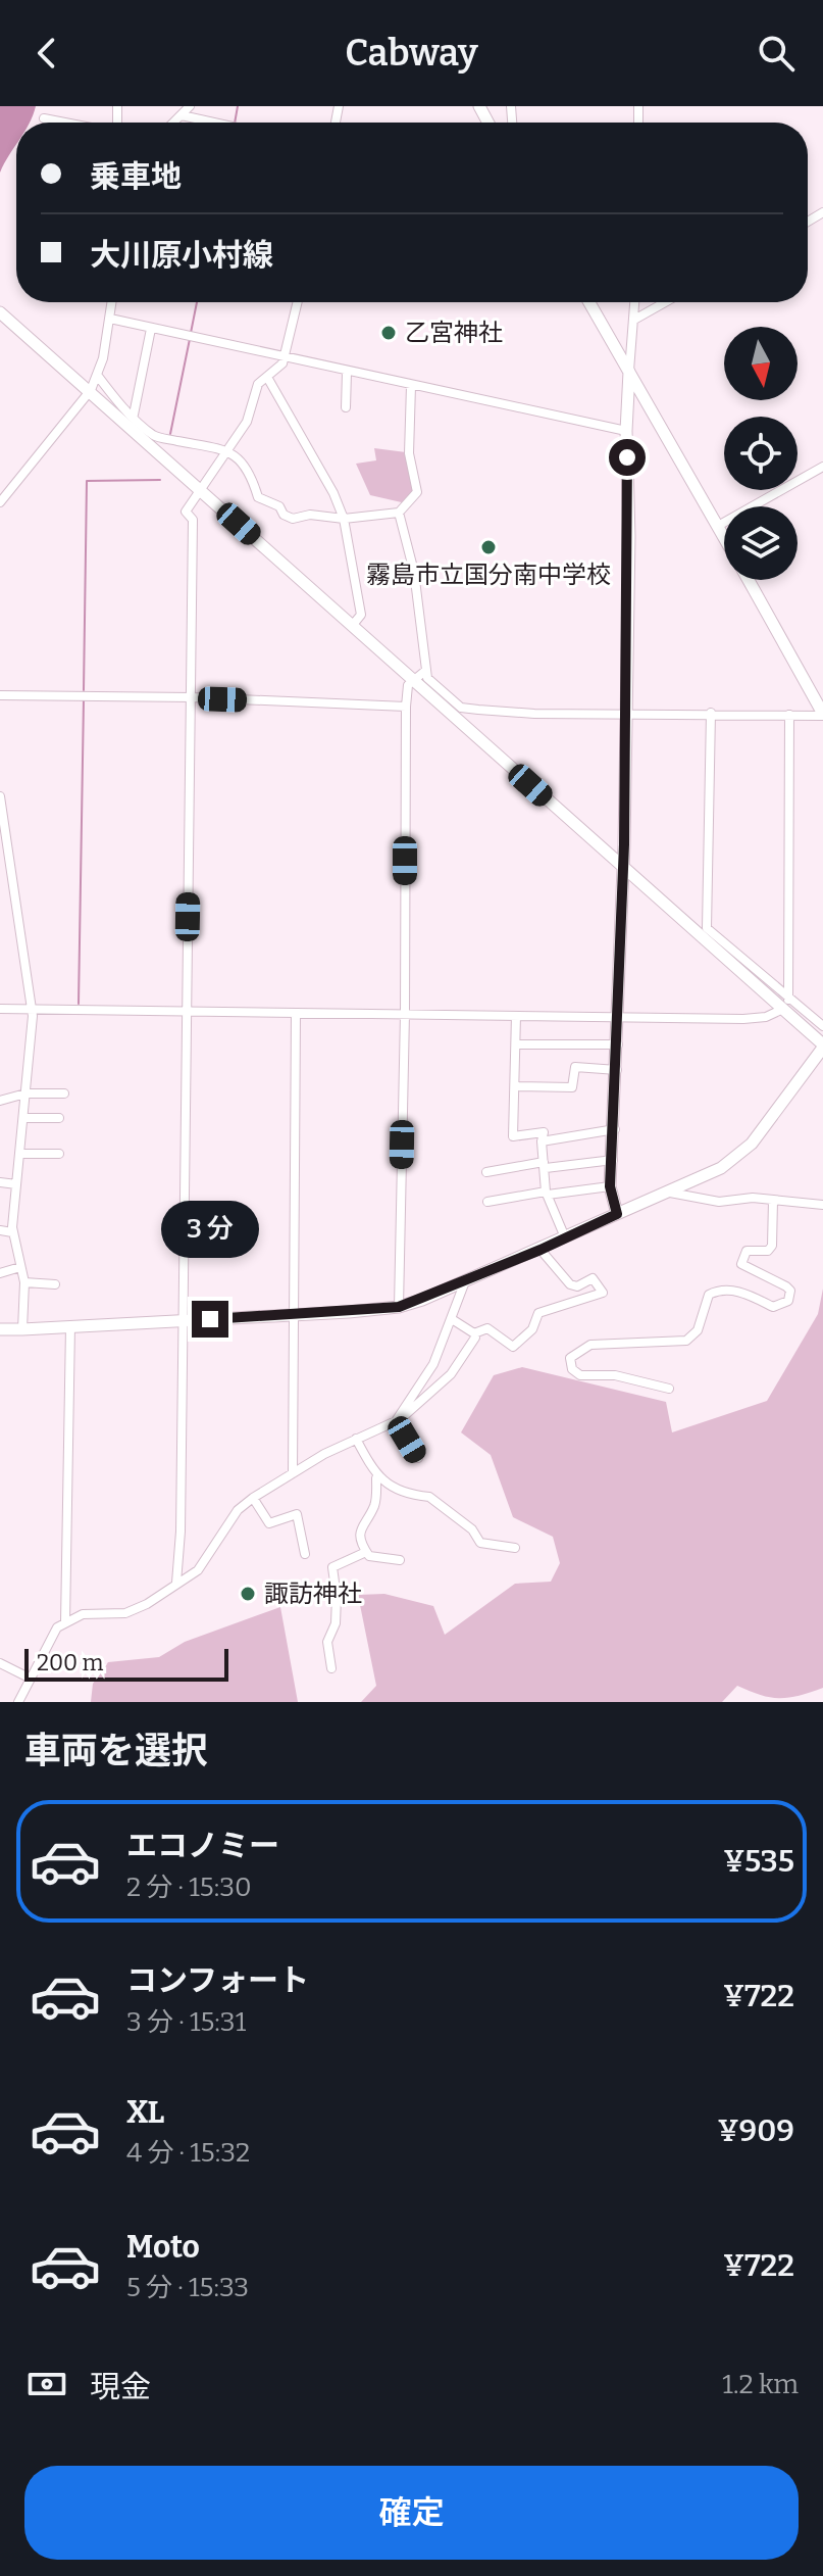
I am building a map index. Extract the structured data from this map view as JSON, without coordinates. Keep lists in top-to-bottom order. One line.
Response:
{"places":["乙宮神社","霧島市立国分南中学校","諏訪神社"],"scale_bar":"200 m","north":"bottom","page":{"header":"Cabway","banner":["乗車地","大川原小村線"],"bubble":"3 分","scale":"200 m","heading":"車両を選択","list":[{"name":"エコノミー","note":"2 分 · 15:30","value":"¥535"},{"name":"コンフォート","note":"3 分 · 15:31","value":"¥722"},{"name":"XL","note":"4 分 · 15:32","value":"¥909"},{"name":"Moto","note":"5 分 · 15:33","value":"¥722"}],"pay":["現金","1.2 km"],"buttons":"確定"}}
